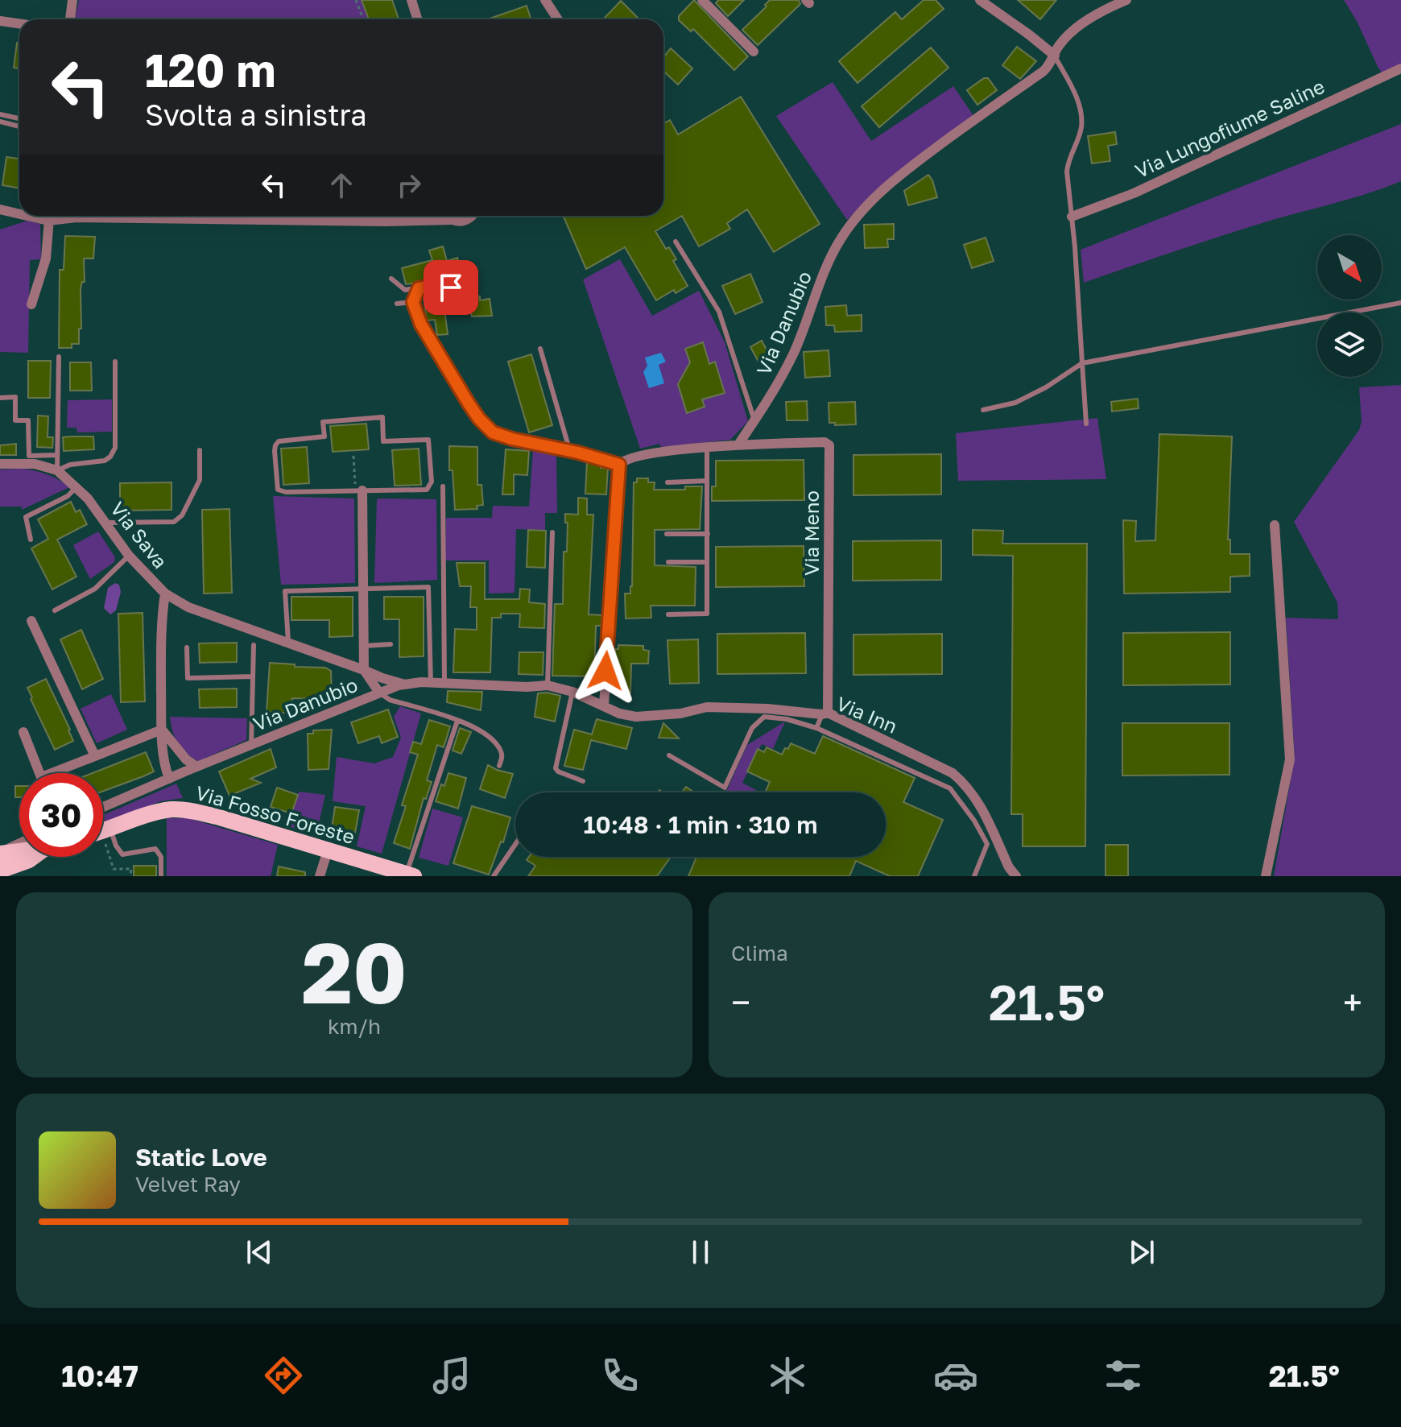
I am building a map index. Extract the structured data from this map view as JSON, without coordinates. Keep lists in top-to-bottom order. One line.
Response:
{"streets":{"main road":["Via Fosso Foreste"],"street":["Via Lungofiume Saline","Via Danubio","Via Meno","Via Sava","Via Inn"]},"crossings":[["Via Danubio","Via Meno"],["Via Danubio","Via Sava"],["Via Danubio","Via Inn"],["Via Meno","Via Inn"]],"north":"bottom right","page":{"turn":["120 m","Svolta a sinistra"],"limit":"30","trip":"10:48 · 1 min · 310 m","tile":[["20","km/h"],"Clima"],"heat":["−","21.5°","+"],"song":["Static Love","Velvet Ray"],"tabs":["10:47","21.5°"]}}
